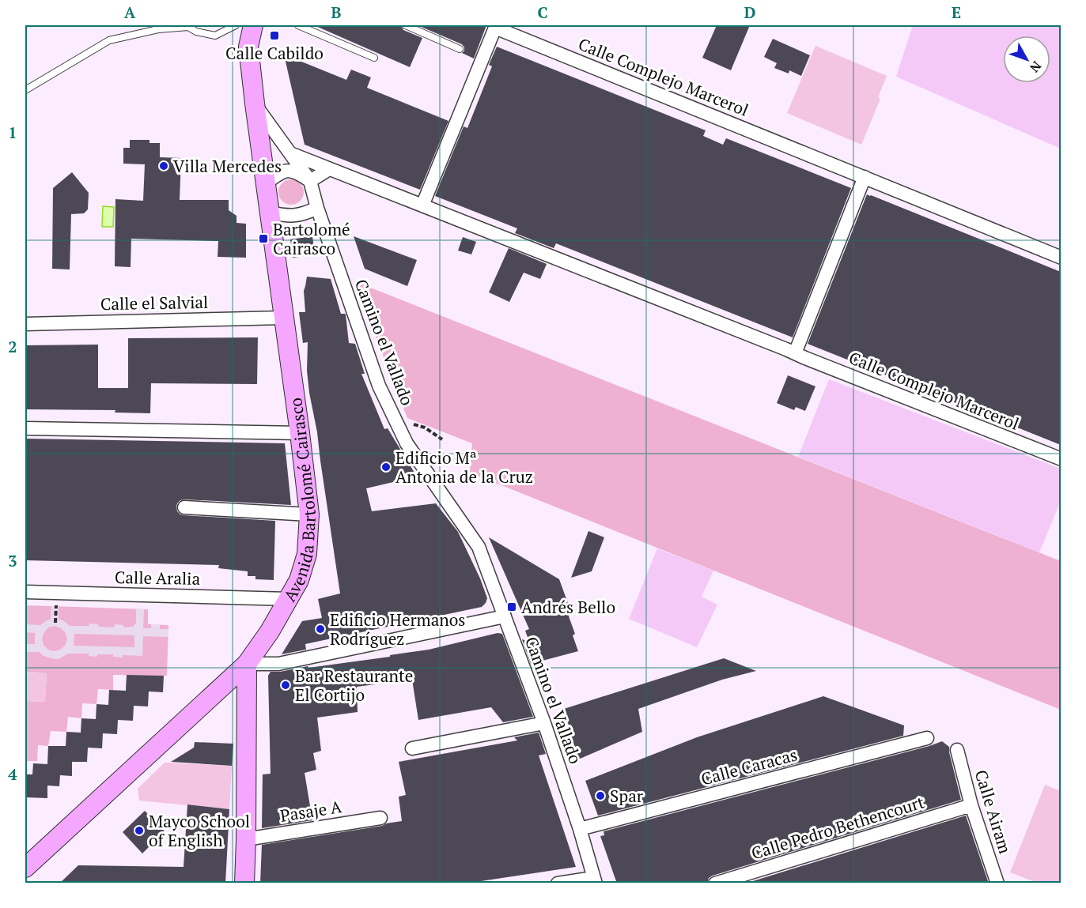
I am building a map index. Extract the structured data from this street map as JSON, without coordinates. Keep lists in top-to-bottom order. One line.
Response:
{"streets":{"street":["Calle Complejo Marcerol","Calle el Salvial","Camino el Vallado","Avenida Bartolomé Cairasco","Calle Aralia","Calle Caracas","Pasaje A","Calle Airam","Calle Pedro Bethencourt"]},"crossings":[["Calle Complejo Marcerol","Camino el Vallado"],["Calle el Salvial","Avenida Bartolomé Cairasco"],["Camino el Vallado","Avenida Bartolomé Cairasco"],["Camino el Vallado","Calle Caracas"],["Avenida Bartolomé Cairasco","Calle Aralia"],["Calle Airam","Calle Pedro Bethencourt"]],"places":{"transit":["Calle Cabildo","Bartolomé Cairasco","Andrés Bello"],"other":["Villa Mercedes","Edificio Mª Antonia de la Cruz","Edificio Hermanos Rodríguez","Bar Restaurante El Cortijo","Spar","Mayco School of English"]},"north":"bottom right","grid":{"columns":["A","B","C","D","E"],"rows":["1","2","3","4"]}}
